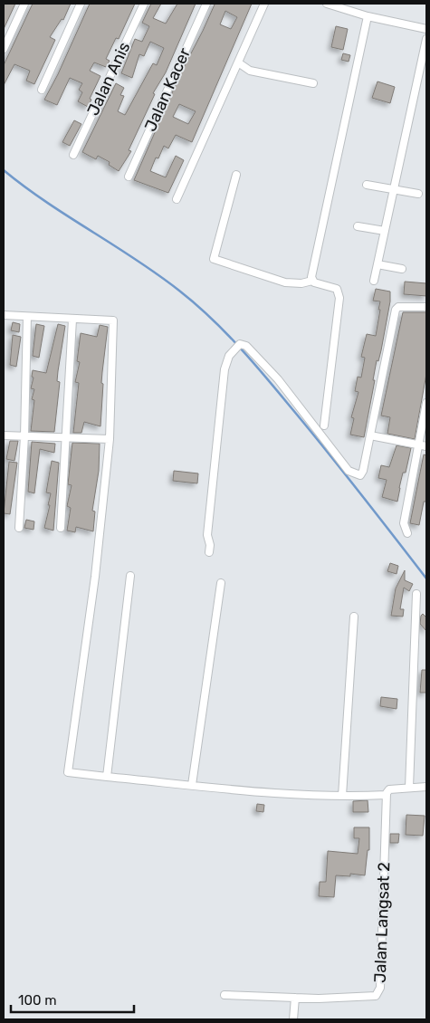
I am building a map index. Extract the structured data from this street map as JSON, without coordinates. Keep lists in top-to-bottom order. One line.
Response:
{"streets":{"street":["Jalan Anis","Jalan Kacer","Jalan Langsat 2"]},"scale_bar":"100 m"}
